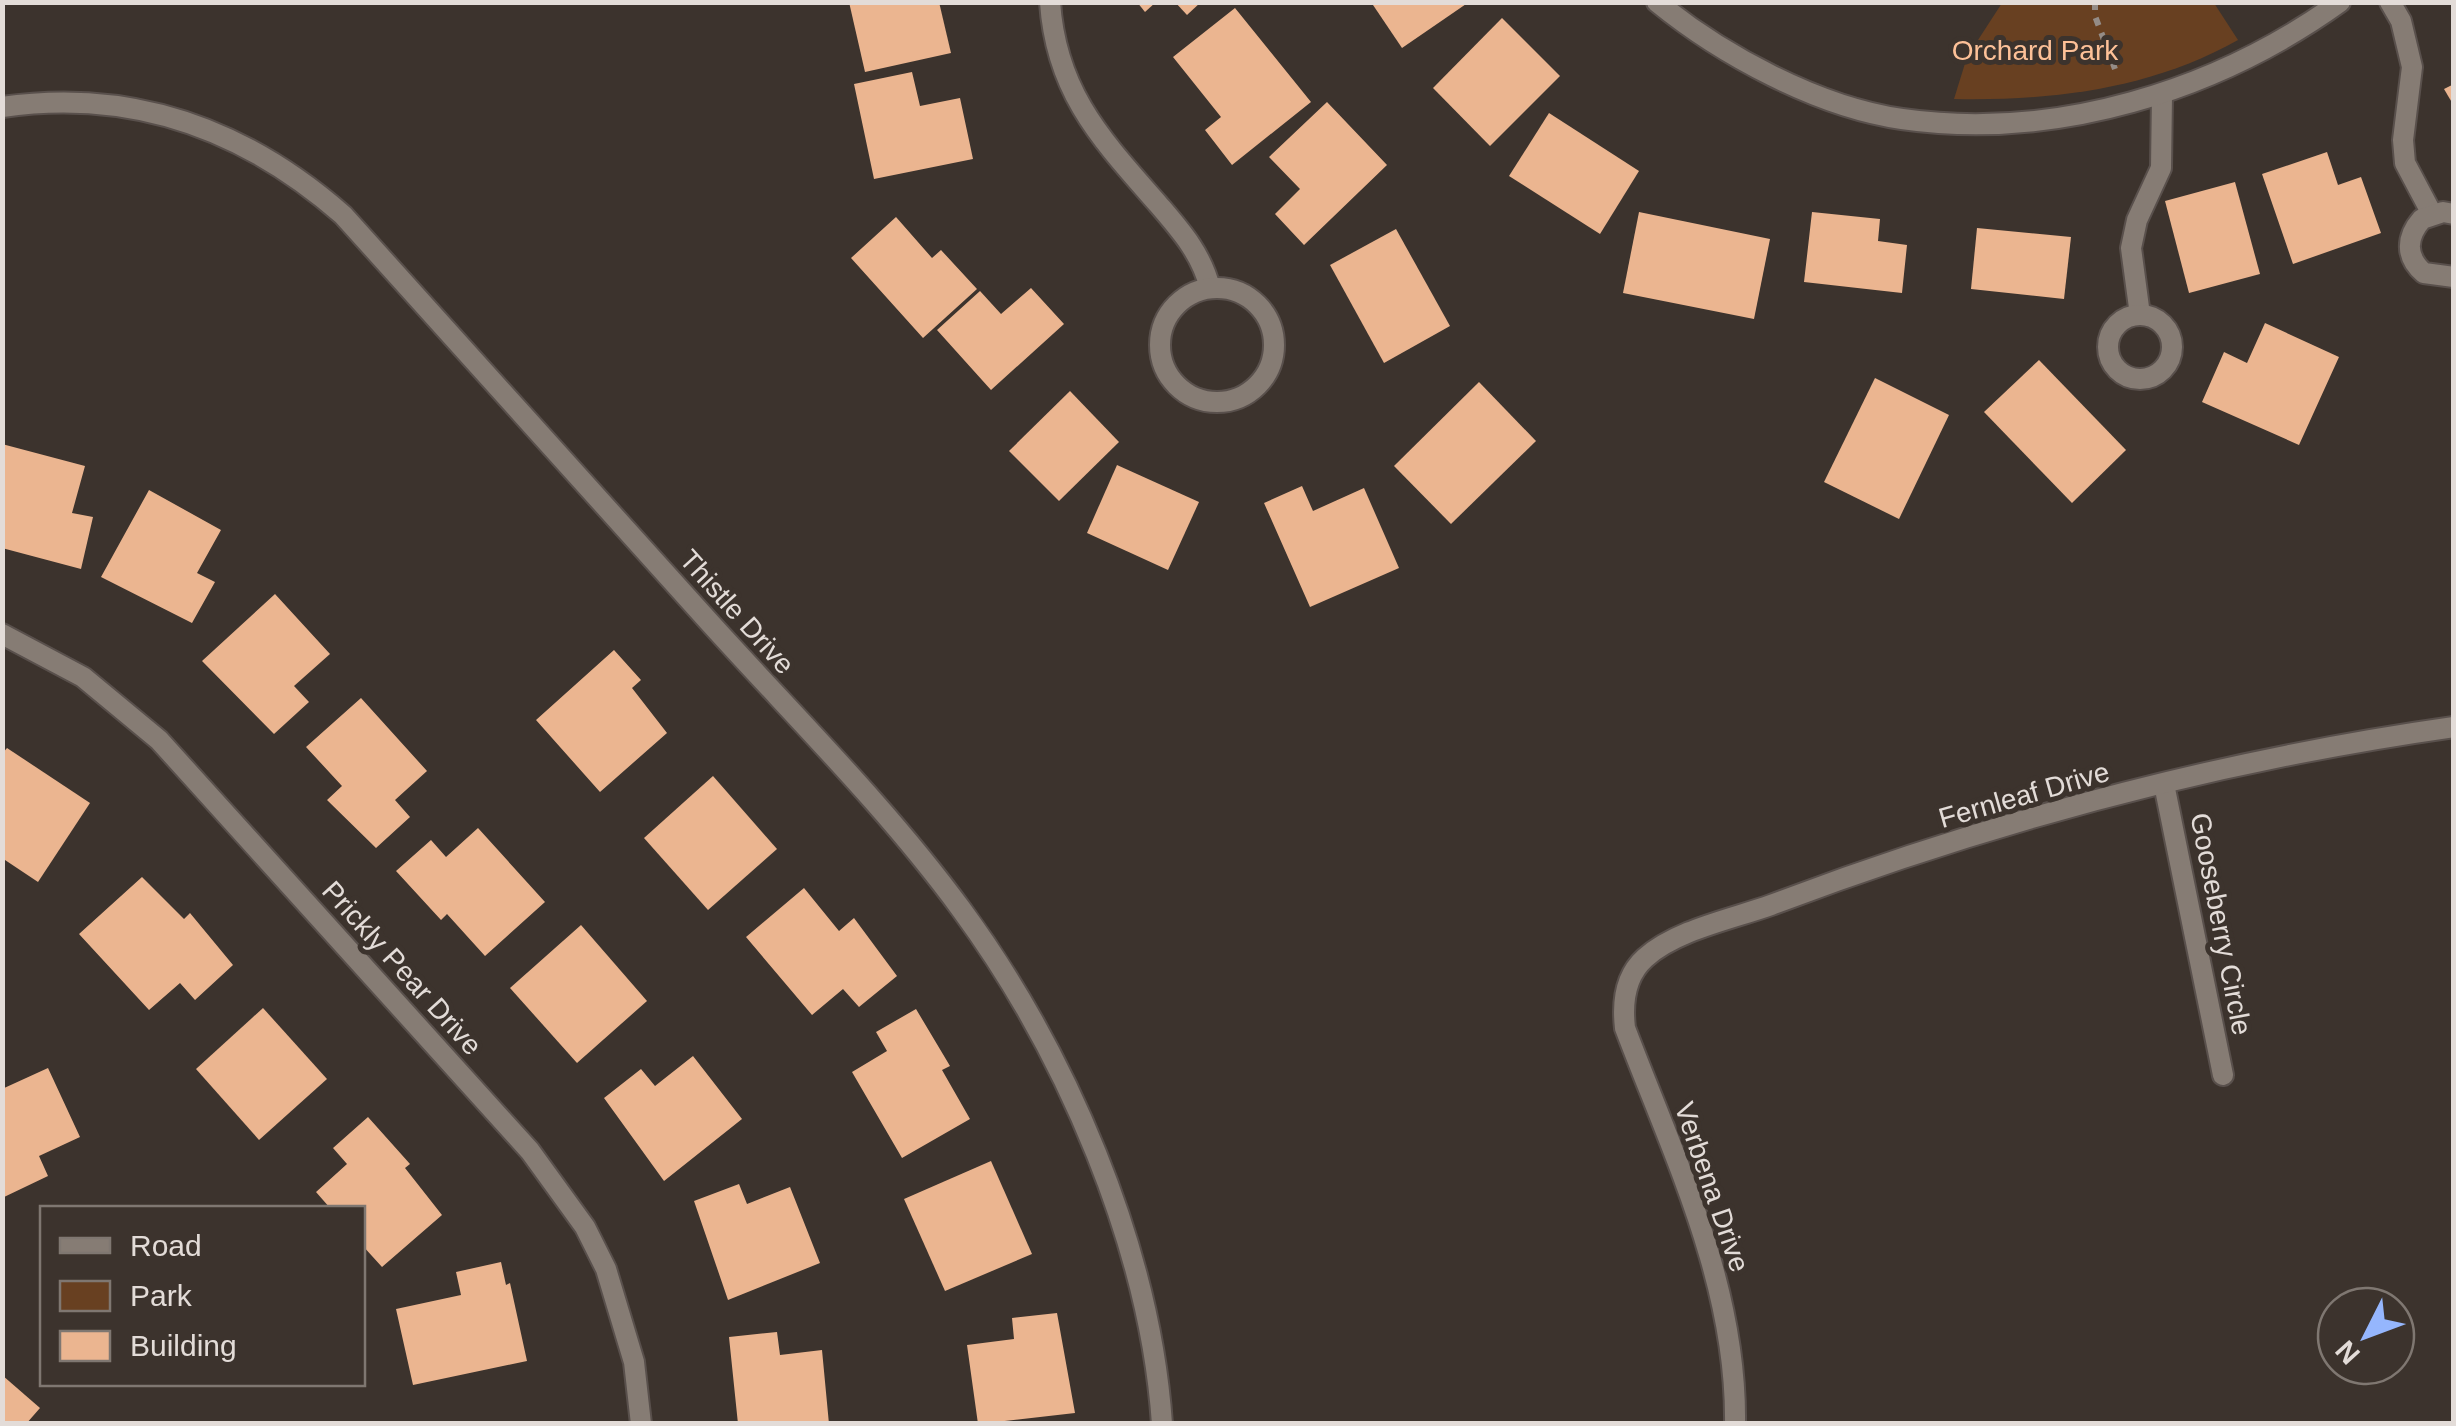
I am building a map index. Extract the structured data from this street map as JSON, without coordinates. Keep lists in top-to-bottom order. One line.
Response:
{"streets":{"street":["Thistle Drive","Fernleaf Drive","Gooseberry Circle","Prickly Pear Drive","Verbena Drive"]},"crossings":[["Fernleaf Drive","Gooseberry Circle"],["Fernleaf Drive","Verbena Drive"]],"parks":["Orchard Park"],"legend":["Road","Park","Building"],"north":"bottom left"}
